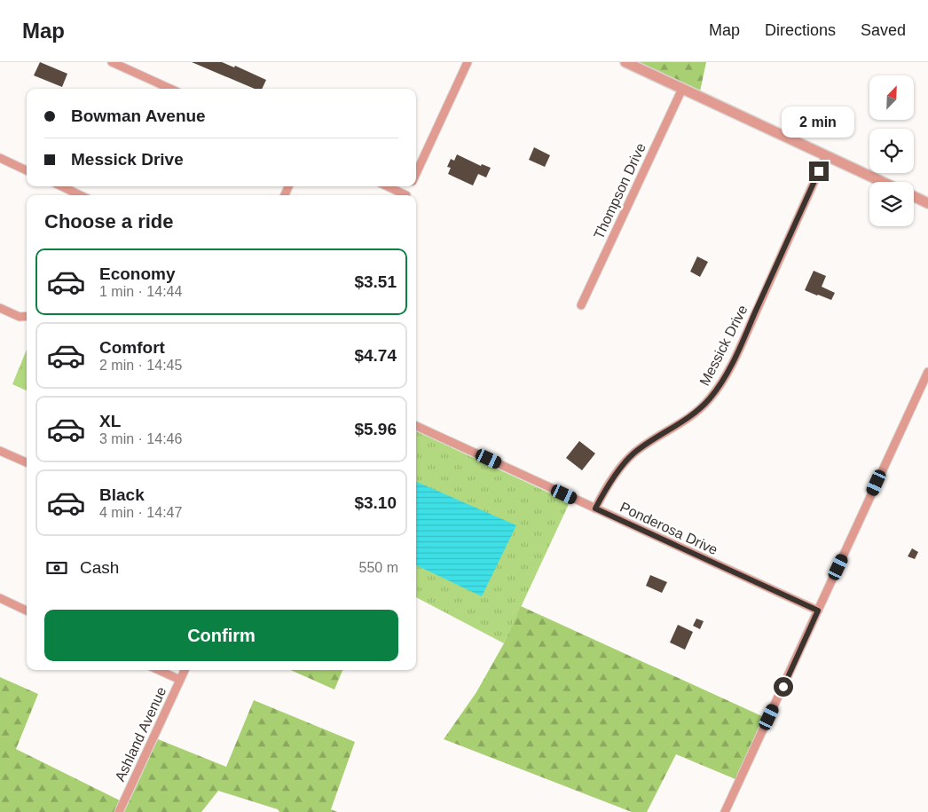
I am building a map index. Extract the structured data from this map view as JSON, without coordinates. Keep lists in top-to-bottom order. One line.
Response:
{"streets":{"street":["Thompson Drive","Messick Drive","Ponderosa Drive","Ashland Avenue"]},"crossings":[["Messick Drive","Ponderosa Drive"]],"north":"top right","page":{"header":"Map","nav":["Map","Directions","Saved"],"banner":["Bowman Avenue","Messick Drive"],"bubble":"2 min","heading":"Choose a ride","list":[{"name":"Economy","note":"1 min · 14:44","value":"$3.51"},{"name":"Comfort","note":"2 min · 14:45","value":"$4.74"},{"name":"XL","note":"3 min · 14:46","value":"$5.96"},{"name":"Black","note":"4 min · 14:47","value":"$3.10"}],"pay":["Cash","550 m"],"buttons":"Confirm"}}
